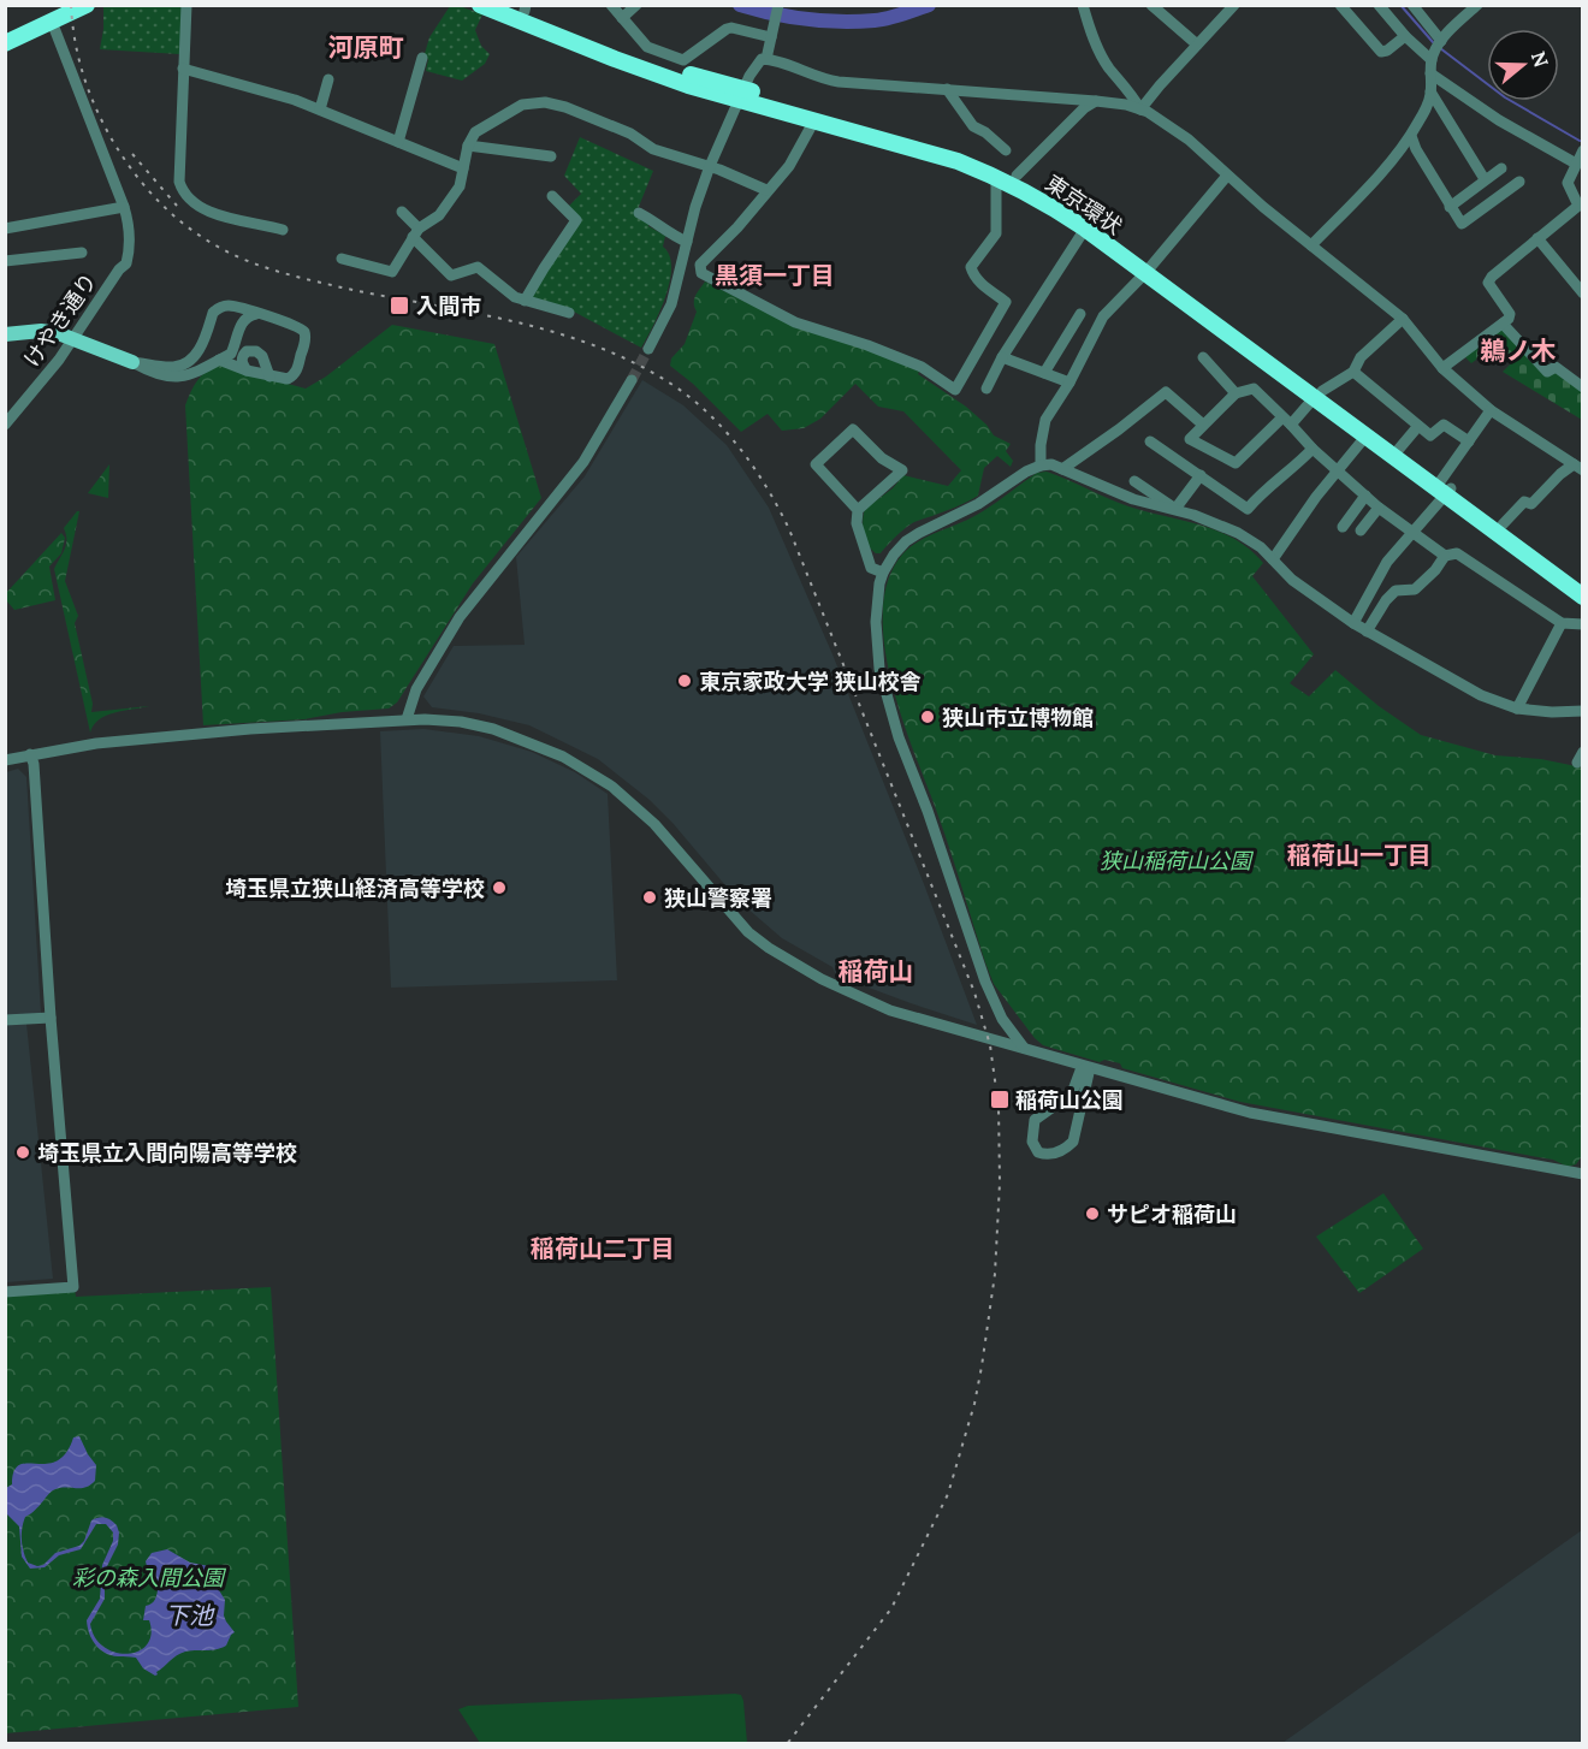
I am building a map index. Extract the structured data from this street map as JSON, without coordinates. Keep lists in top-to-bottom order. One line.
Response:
{"streets":{"highway":["東京環状"],"street":["けやき通り"]},"districts":["河原町","黒須一丁目","鵜ノ木","稲荷山一丁目","稲荷山","稲荷山二丁目"],"water":["下池"],"parks":["狭山稲荷山公園","彩の森入間公園"],"places":{"transit":["入間市","稲荷山公園"],"other":["東京家政大学 狭山校舎","狭山市立博物館","埼玉県立狭山経済高等学校","狭山警察署","埼玉県立入間向陽高等学校","サピオ稲荷山"]},"north":"right"}
